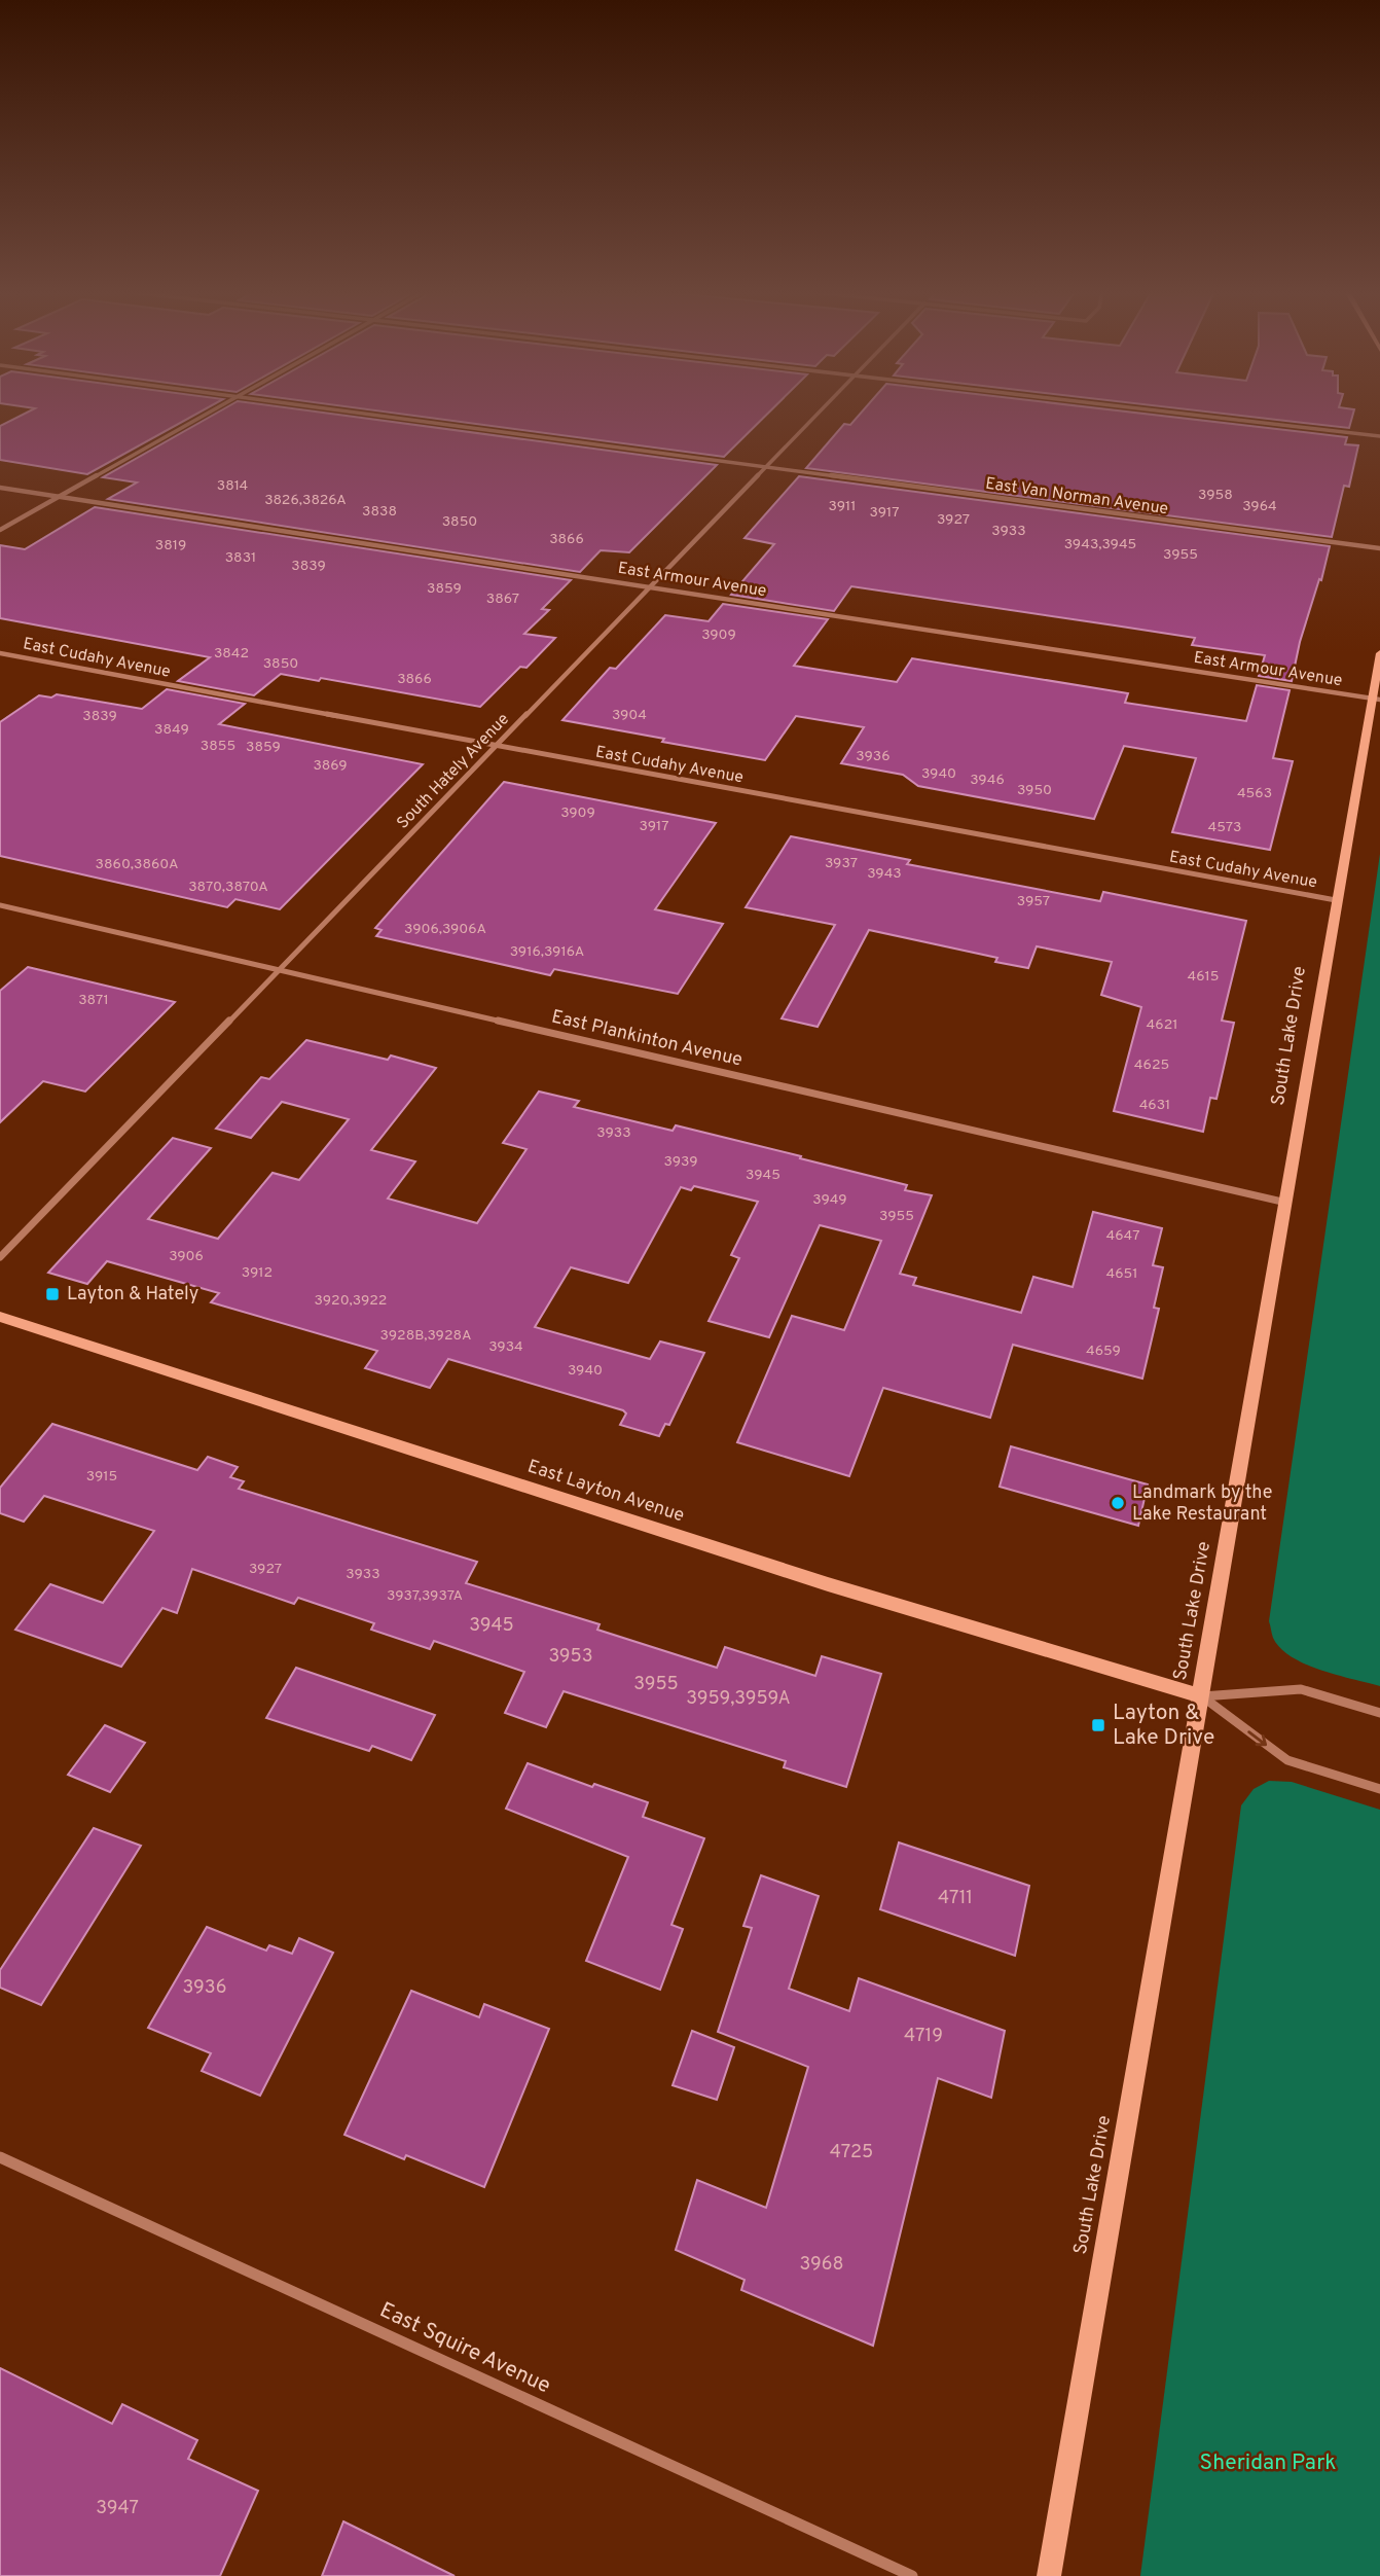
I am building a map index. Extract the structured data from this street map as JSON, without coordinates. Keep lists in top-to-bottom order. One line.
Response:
{"streets":{"main road":["South Lake Drive","East Layton Avenue"],"street":["East Van Norman Avenue","East Armour Avenue","East Cudahy Avenue","South Hately Avenue","East Plankinton Avenue","East Squire Avenue"]},"crossings":[["East Van Norman Avenue","South Hately Avenue"],["East Armour Avenue","South Hately Avenue"],["East Armour Avenue","South Lake Drive"],["East Cudahy Avenue","South Hately Avenue"],["East Cudahy Avenue","South Lake Drive"],["South Hately Avenue","East Plankinton Avenue"],["South Lake Drive","East Plankinton Avenue"],["South Lake Drive","East Layton Avenue"]],"parks":["Sheridan Park"],"places":{"transit":["Layton & Hately","Layton & Lake Drive"],"other":["Landmark by the Lake Restaurant"]},"house_numbers":["3814","3958","3826,3826A","3911","3964","3838","3917","3927","3850","3933","3866","3943,3945","3819","3955","3831","3839","3859","3867","3909","3842","3850","3866","3904","3839","3849","3855","3859","3936","3869","3940","3946","3950","4563","3909","3917","4573","3937","3860,3860A","3943","3870,3870A","3957","3906,3906A","3916,3916A","4615","3871","4621","4625","4631","3933","3939","3945","3949","3955","4647","3906","3912","4651","3920,3922","3928B,3928A","3934","4659","3940","3915","3927","3933","3937,3937A","3945","3953","3955","3959,3959A","4711","3936","4719","4725","3968","3947"]}
